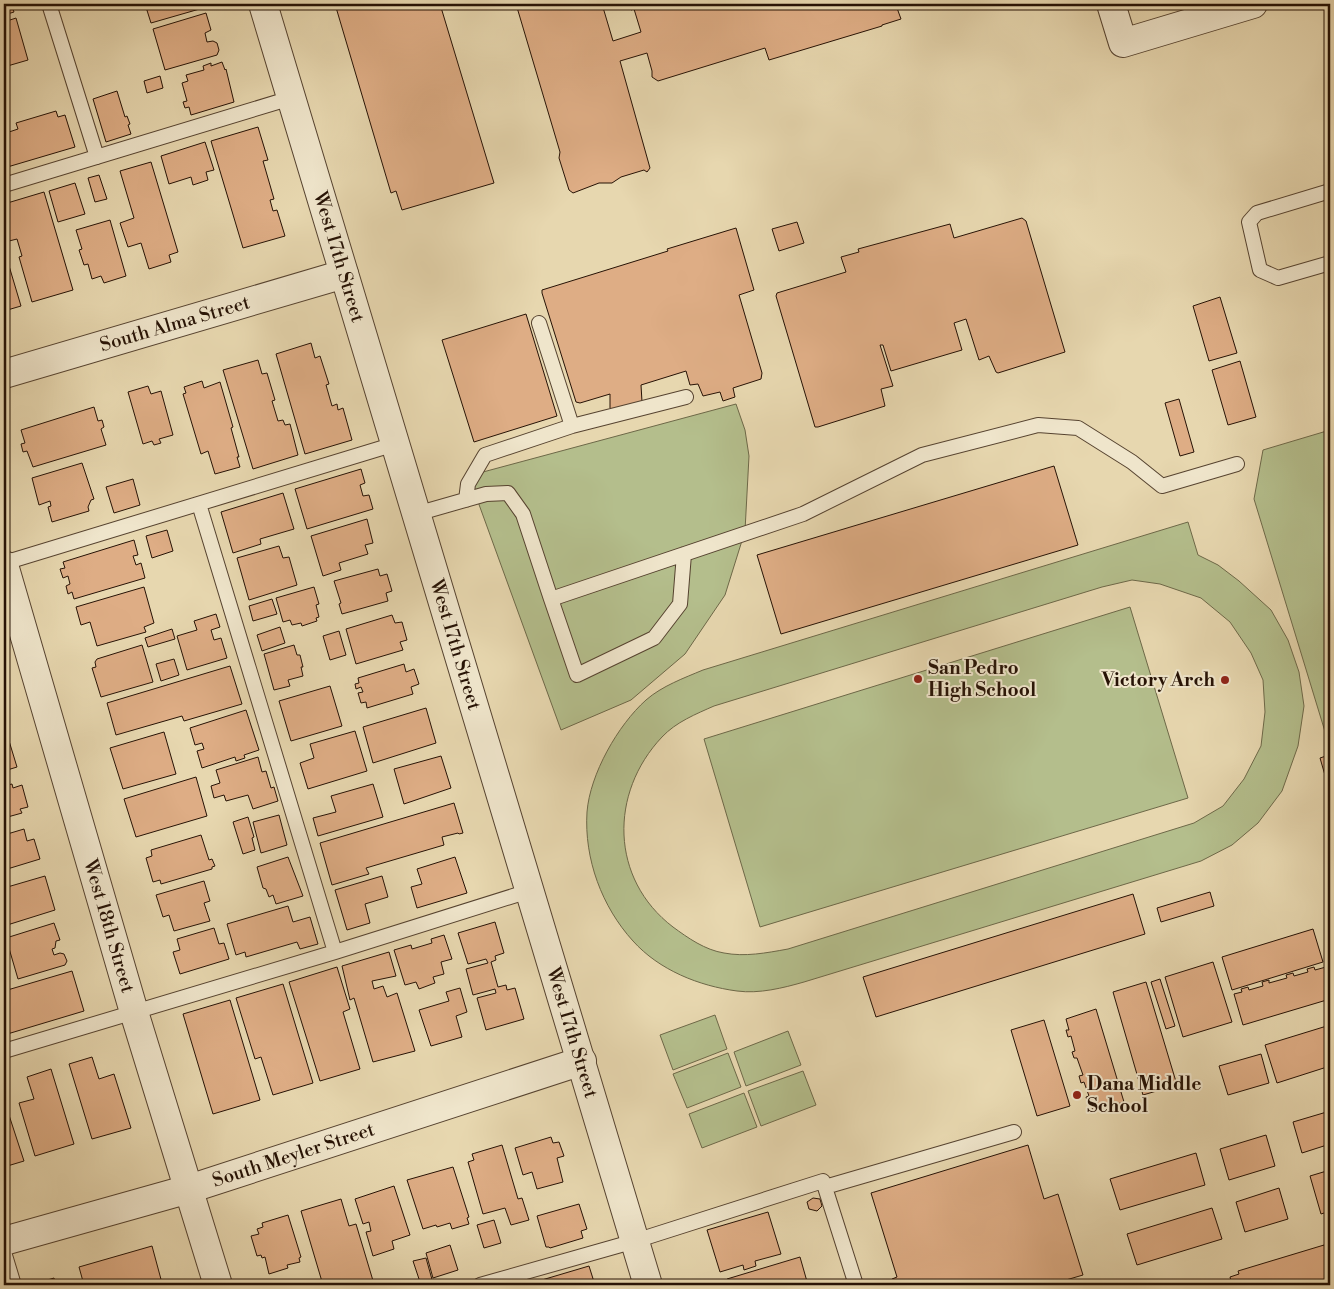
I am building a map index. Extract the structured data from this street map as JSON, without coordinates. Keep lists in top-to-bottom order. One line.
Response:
{"streets":{"street":["West 17th Street","South Alma Street","West 18th Street","South Meyler Street"]},"crossings":[["West 17th Street","South Alma Street"],["West 17th Street","South Meyler Street"],["West 18th Street","South Meyler Street"]],"places":["San Pedro High School","Victory Arch","Dana Middle School"]}
